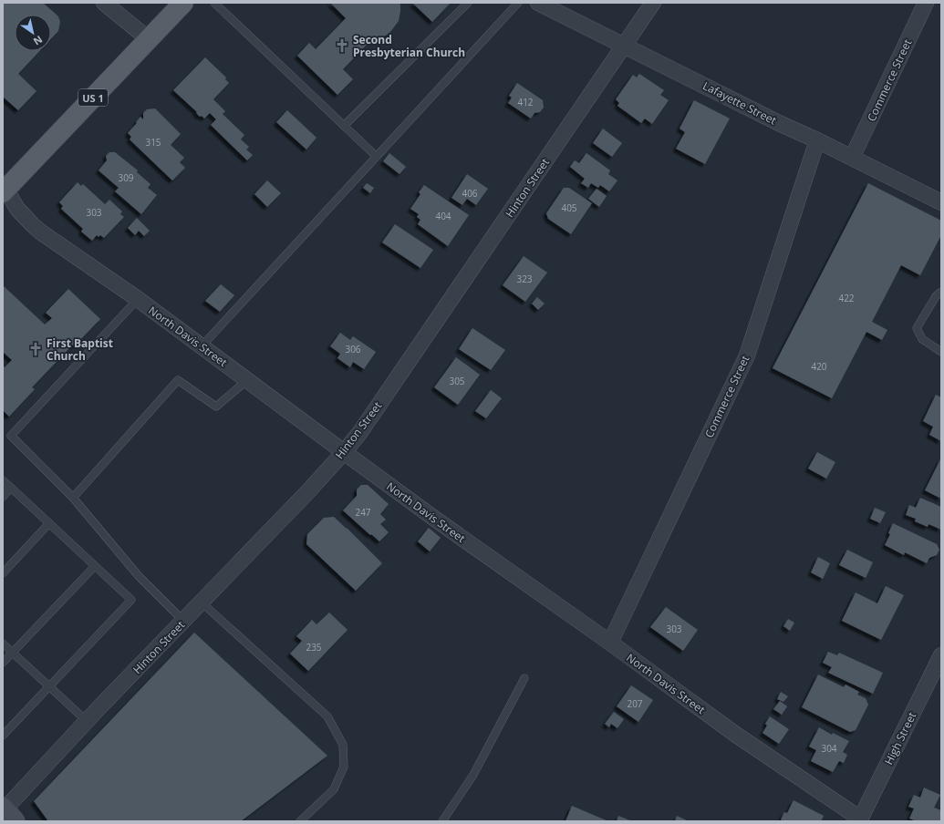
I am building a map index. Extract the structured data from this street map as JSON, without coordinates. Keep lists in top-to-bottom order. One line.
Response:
{"streets":{"main road":["US 1"],"street":["Commerce Street","Lafayette Street","Hinton Street","North Davis Street","High Street"]},"crossings":[["Commerce Street","Lafayette Street"],["Commerce Street","North Davis Street"],["US 1","North Davis Street"],["Lafayette Street","Hinton Street"],["Hinton Street","North Davis Street"],["North Davis Street","High Street"]],"places":{"church":["Second Presbyterian Church","First Baptist Church"]},"house_numbers":["412","315","309","406","405","303","404","323","422","306","420","305","247","303","235","207","304"],"north":"bottom right"}
